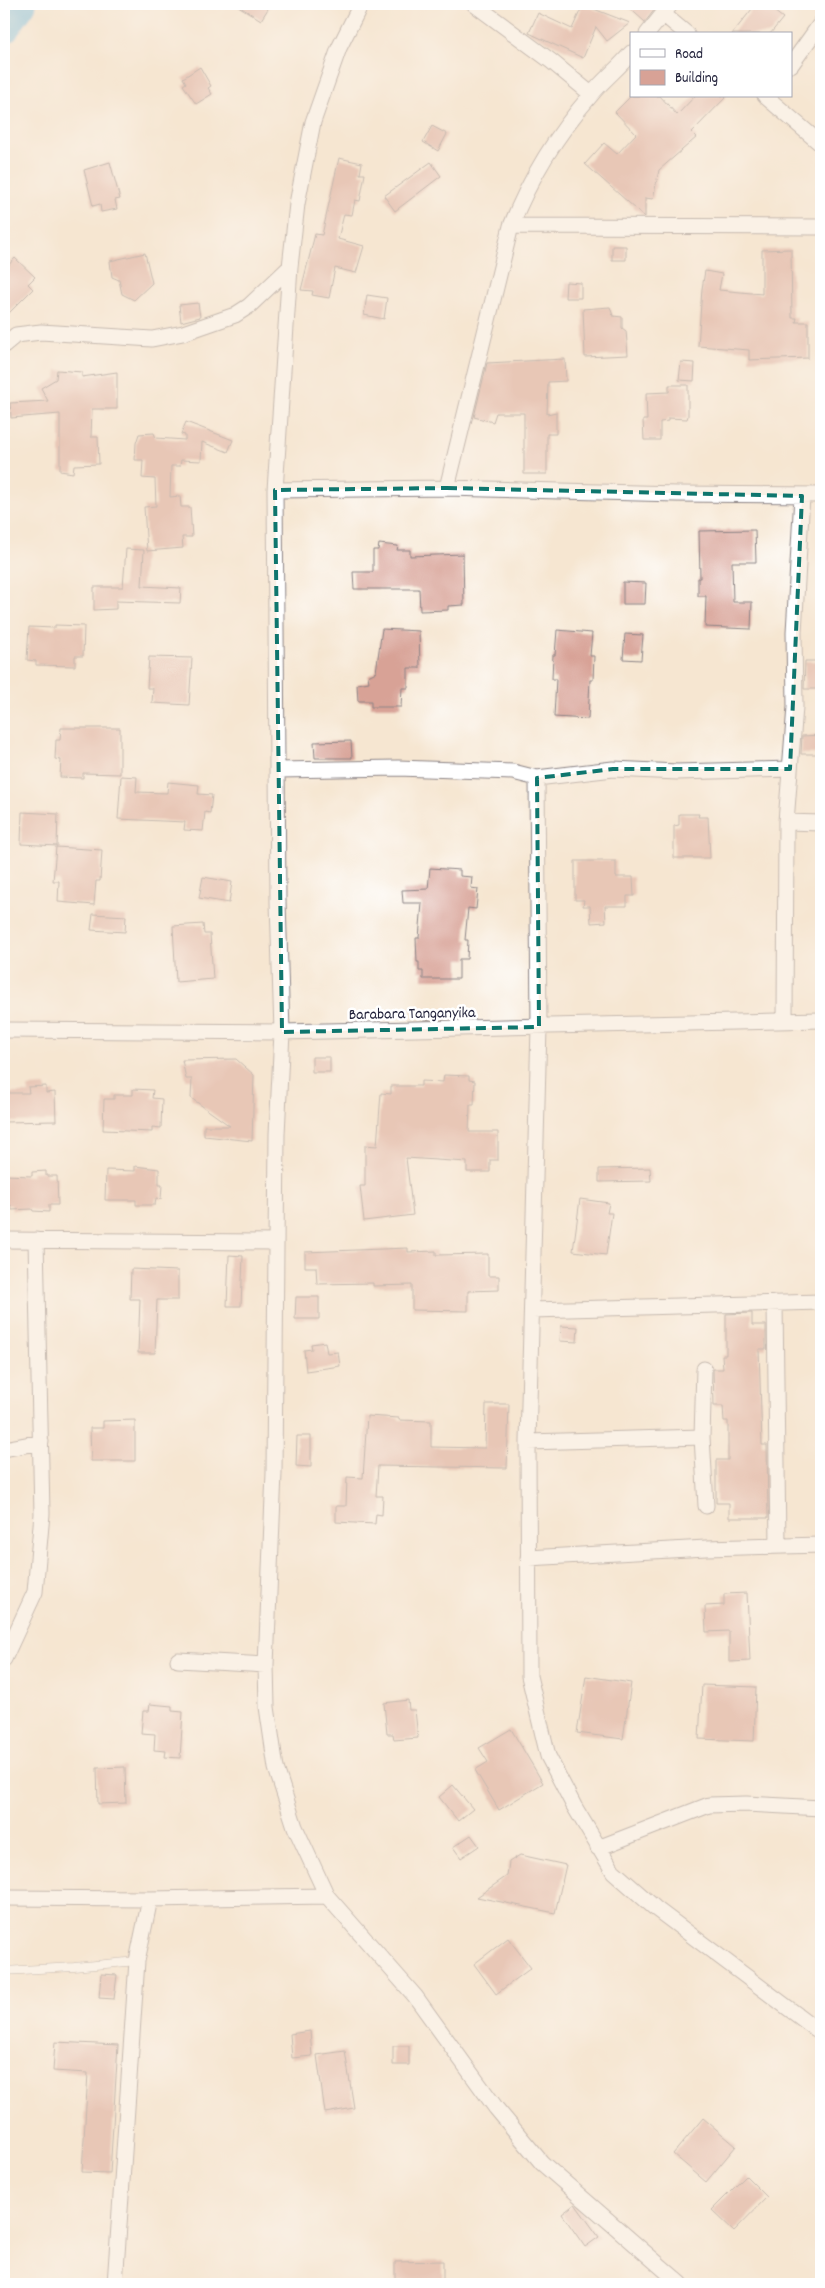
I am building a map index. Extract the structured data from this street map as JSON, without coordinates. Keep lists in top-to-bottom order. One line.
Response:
{"streets":{"street":["Barabara Tanganyika"]},"legend":["Road","Building"]}
